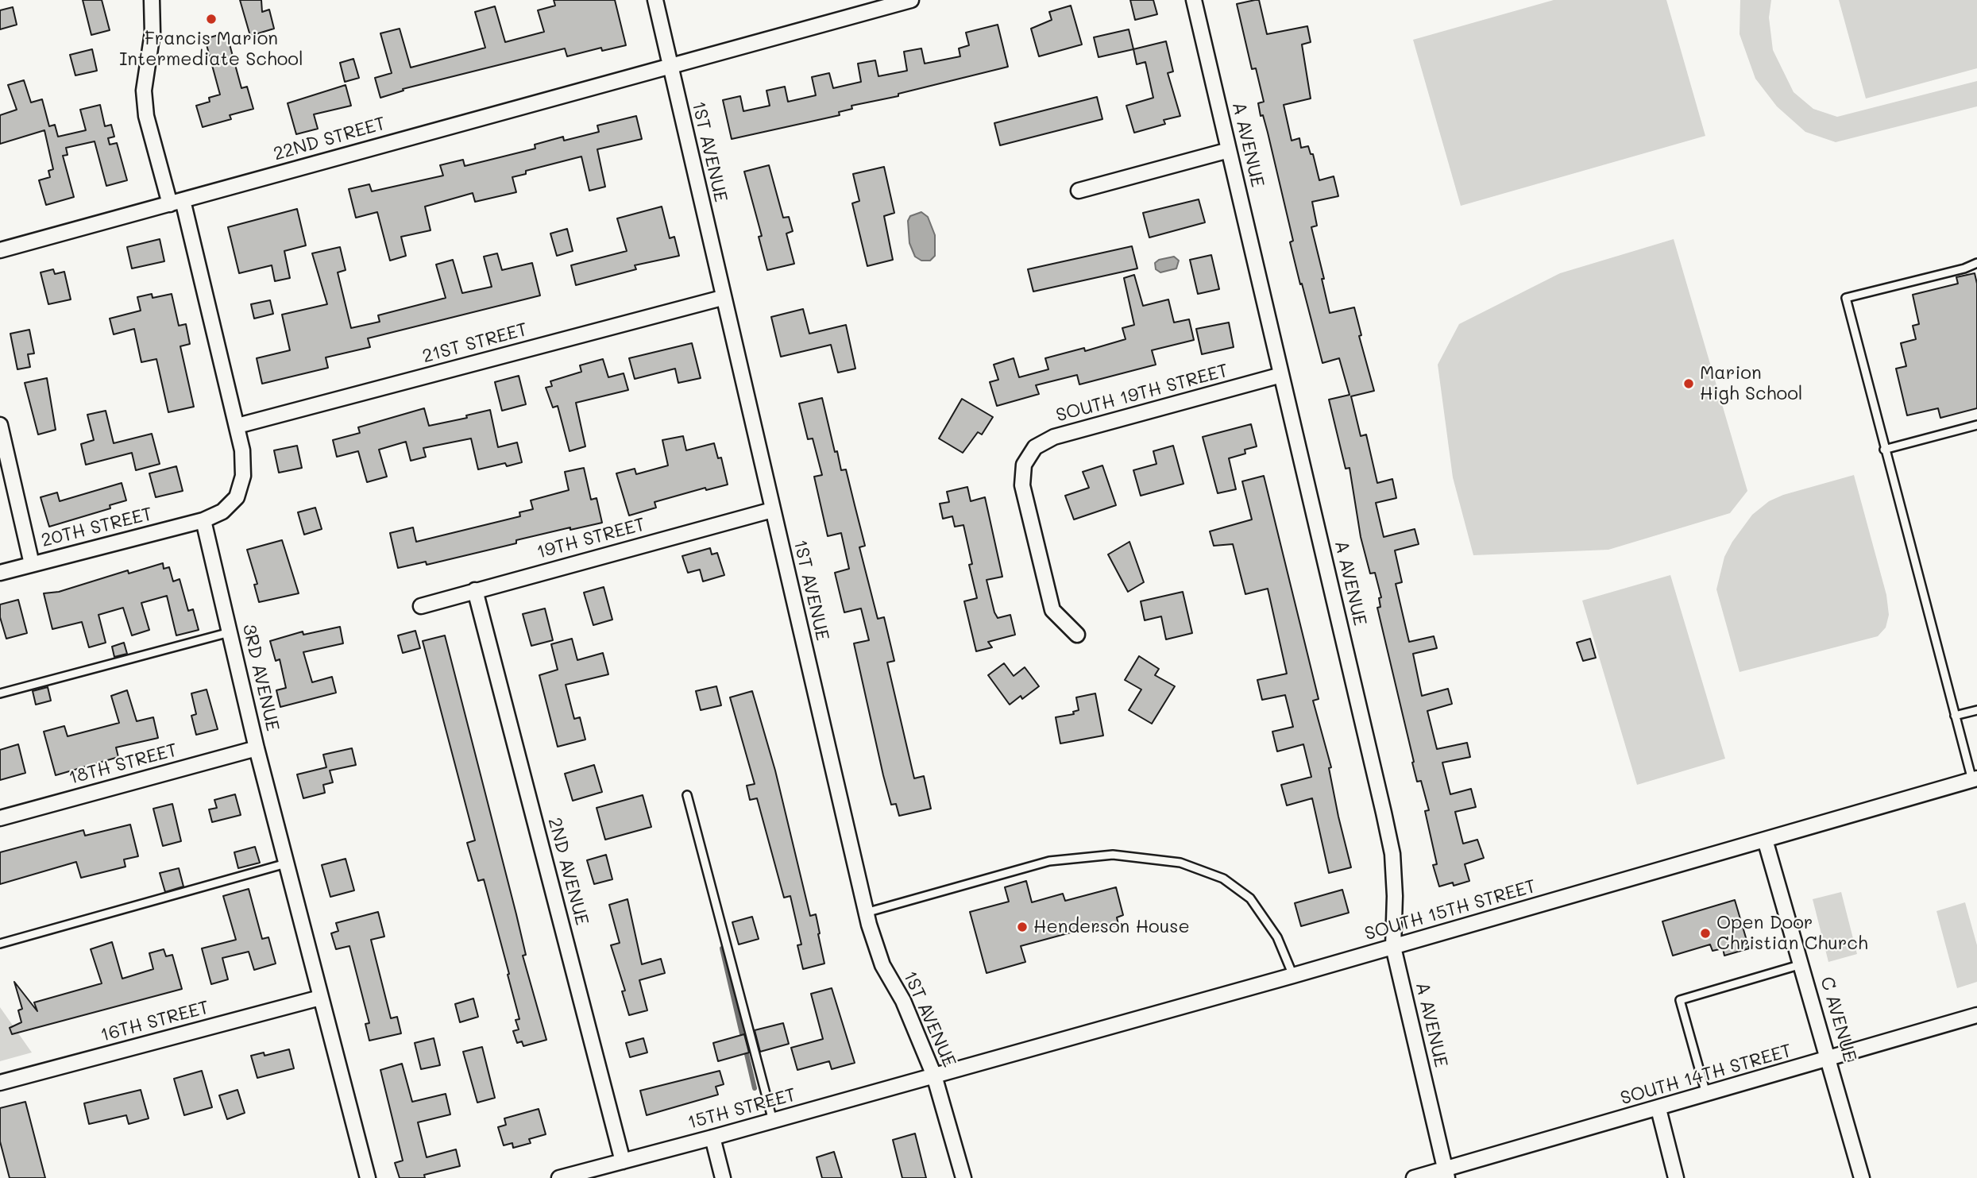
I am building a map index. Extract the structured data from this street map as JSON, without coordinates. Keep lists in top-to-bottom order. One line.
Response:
{"streets":{"street":["22ND STREET","A AVENUE","1ST AVENUE","21ST STREET","SOUTH 19TH STREET","20TH STREET","19TH STREET","3RD AVENUE","18TH STREET","2ND AVENUE","SOUTH 15TH STREET","C AVENUE","16TH STREET","SOUTH 14TH STREET","15TH STREET"]},"crossings":[["22ND STREET","1ST AVENUE"],["A AVENUE","SOUTH 19TH STREET"],["A AVENUE","SOUTH 15TH STREET"],["A AVENUE","SOUTH 14TH STREET"],["1ST AVENUE","21ST STREET"],["1ST AVENUE","19TH STREET"],["1ST AVENUE","SOUTH 15TH STREET"],["1ST AVENUE","15TH STREET"],["20TH STREET","3RD AVENUE"],["19TH STREET","2ND AVENUE"],["3RD AVENUE","18TH STREET"],["3RD AVENUE","16TH STREET"],["2ND AVENUE","15TH STREET"],["SOUTH 15TH STREET","C AVENUE"],["SOUTH 15TH STREET","15TH STREET"],["C AVENUE","SOUTH 14TH STREET"]],"places":["Francis Marion Intermediate School","Marion High School","Henderson House","Open Door Christian Church"]}
